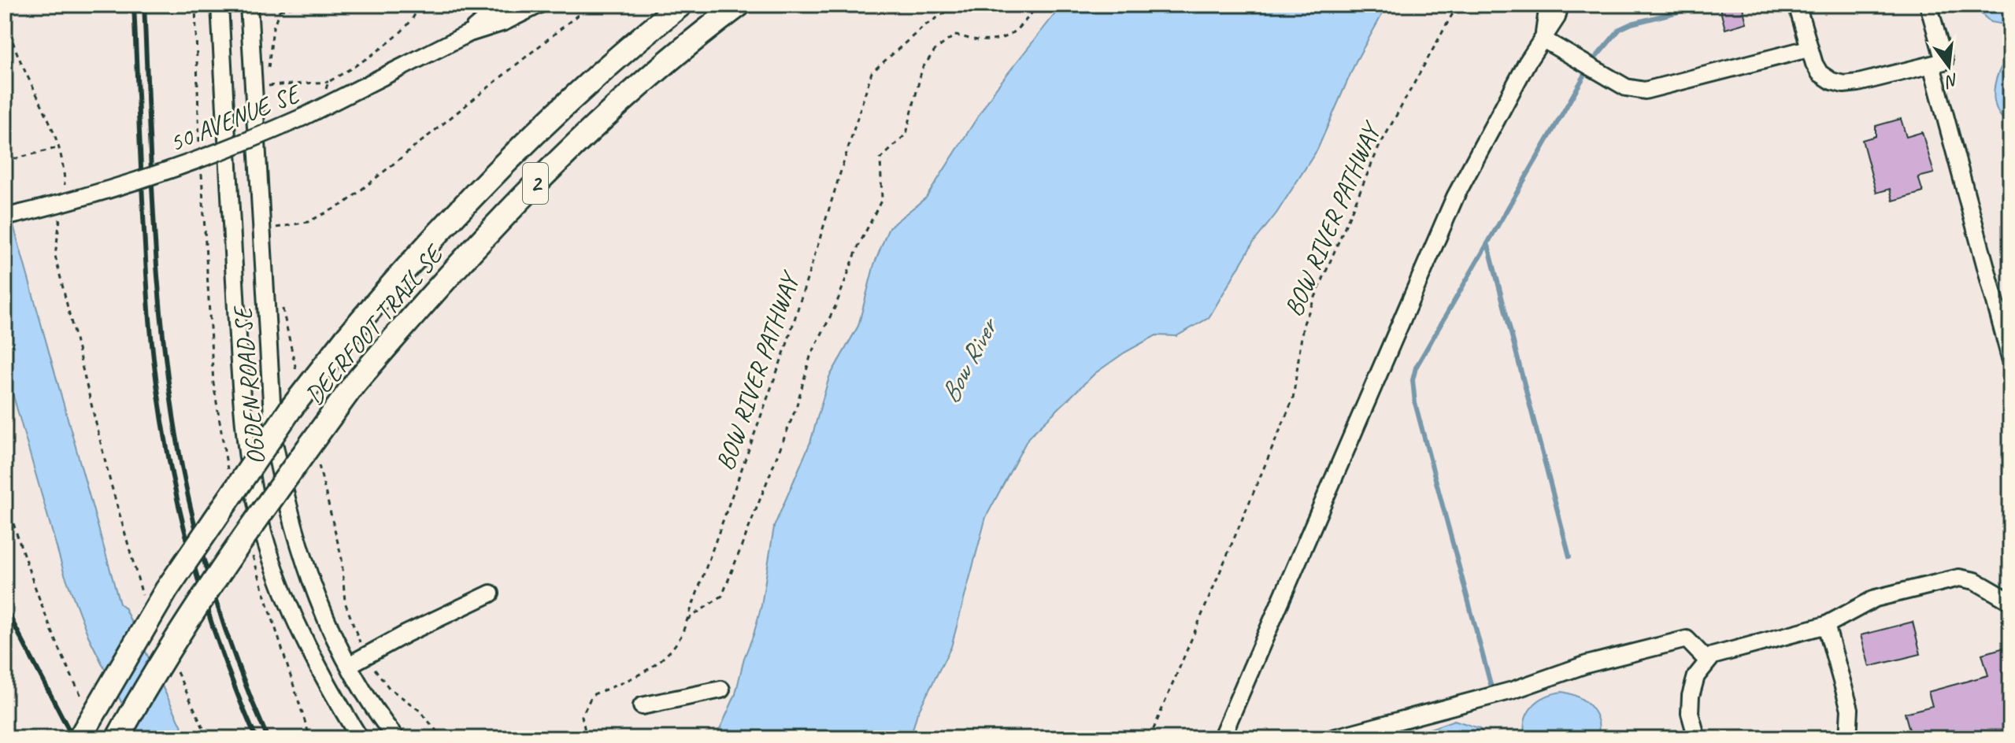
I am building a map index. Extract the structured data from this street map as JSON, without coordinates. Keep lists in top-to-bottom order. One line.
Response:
{"streets":{"highway":["2","DEERFOOT TRAIL SE"],"street":["50 AVENUE SE","OGDEN ROAD SE"],"path":["BOW RIVER PATHWAY"]},"water":["Bow River"],"north":"bottom"}
